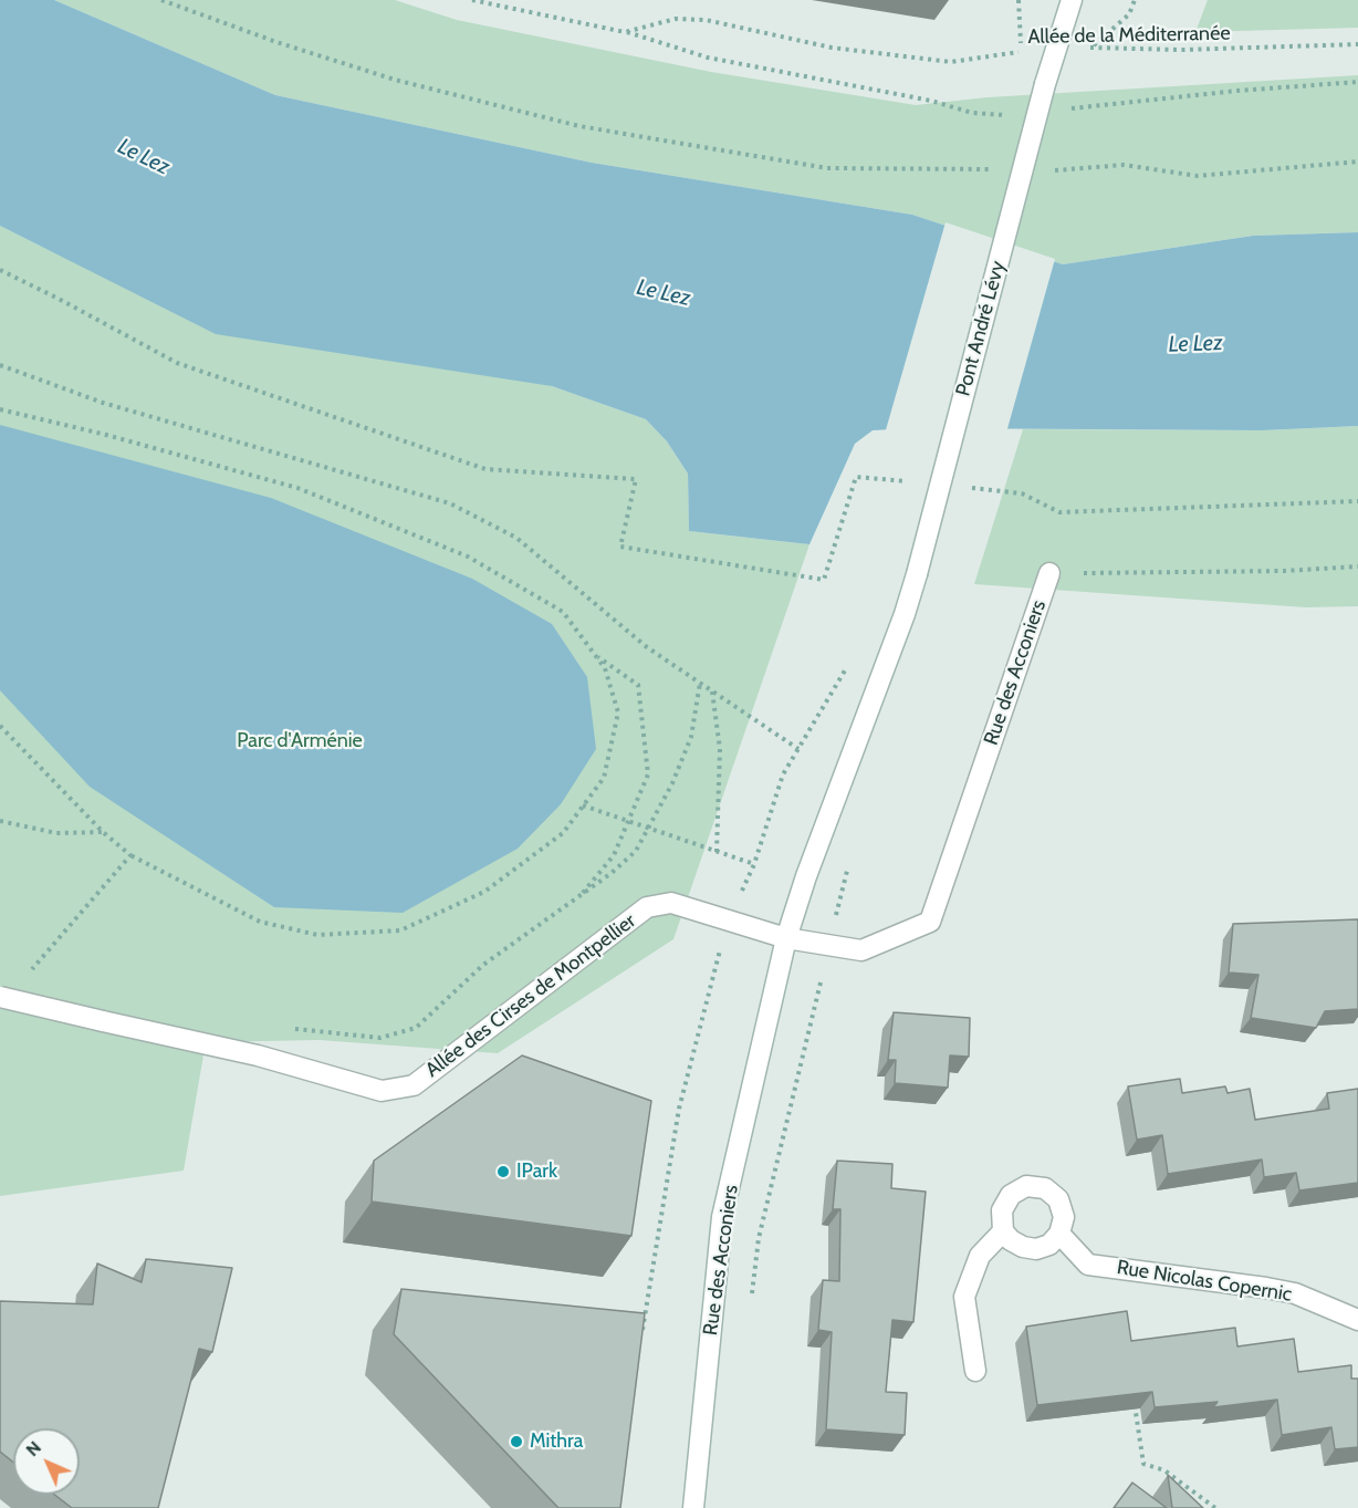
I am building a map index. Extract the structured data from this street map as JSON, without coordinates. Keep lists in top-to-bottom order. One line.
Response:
{"streets":{"street":["Pont André Lévy","Rue des Acconiers","Allée des Cirses de Montpellier","Rue Nicolas Copernic"],"path":["Allée de la Méditerranée"]},"crossings":[["Allée de la Méditerranée","Pont André Lévy"],["Pont André Lévy","Rue des Acconiers"],["Rue des Acconiers","Allée des Cirses de Montpellier"]],"water":["Le Lez"],"parks":["Parc d'Arménie"],"places":["IPark","Mithra"],"north":"top left"}
